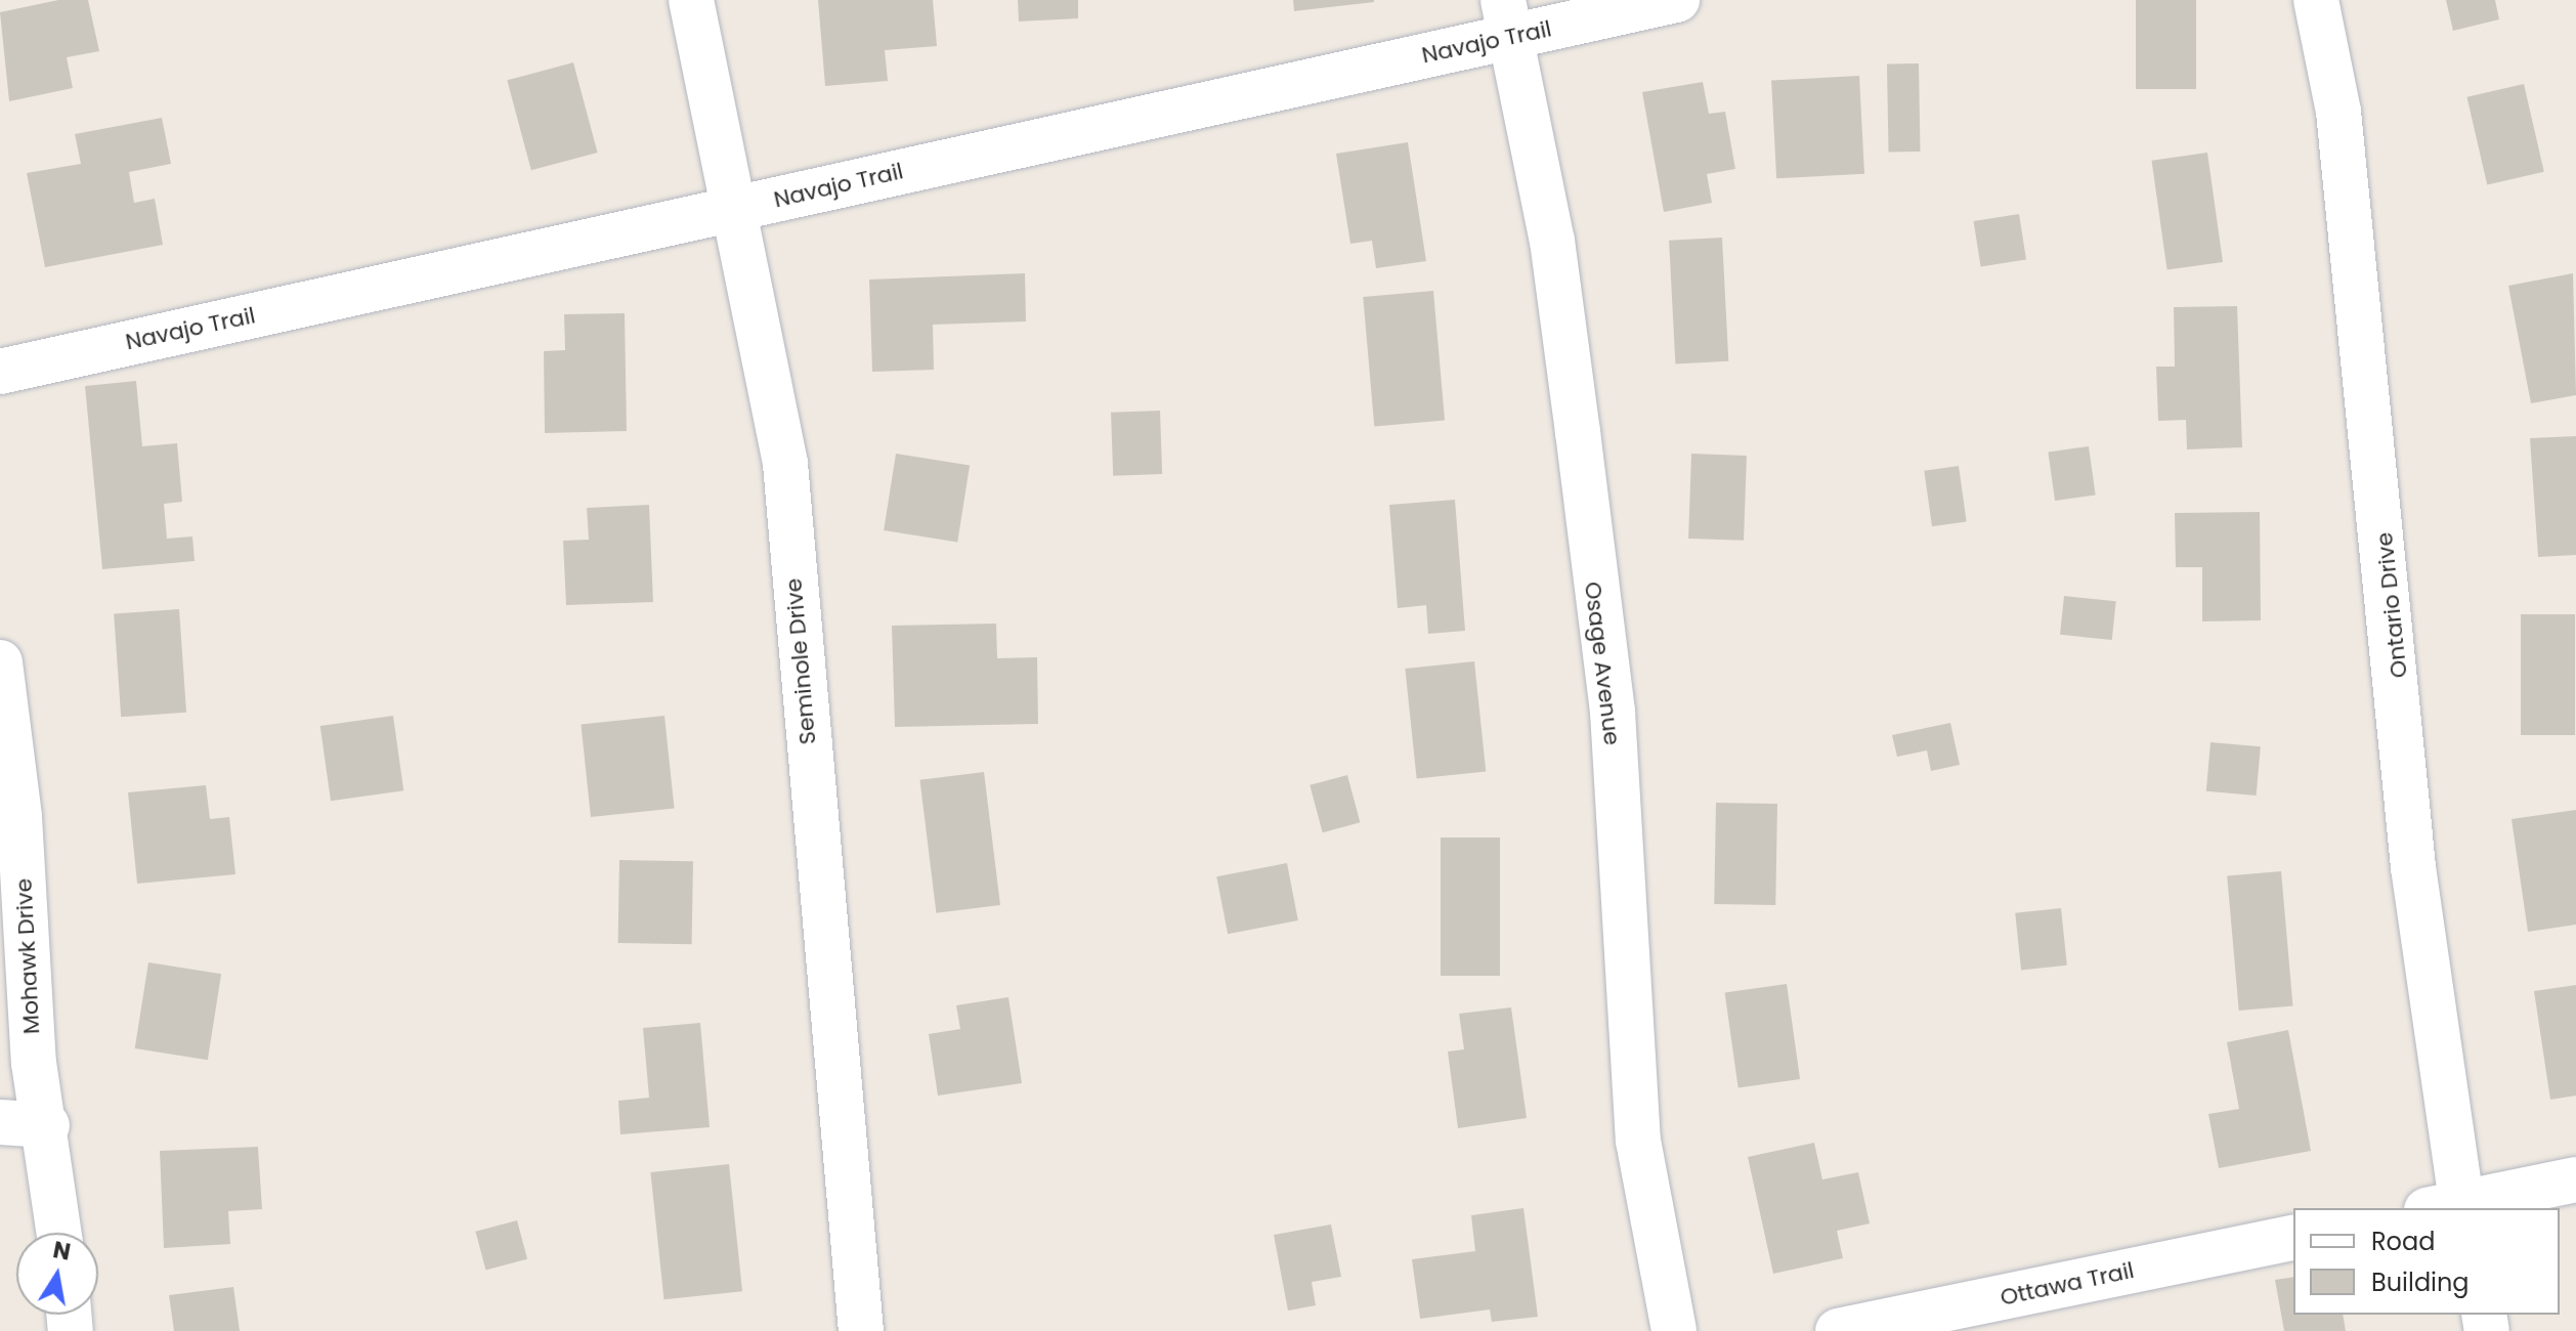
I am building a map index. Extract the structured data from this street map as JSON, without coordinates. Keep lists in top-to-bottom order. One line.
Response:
{"streets":{"street":["Navajo Trail","Ontario Drive","Seminole Drive","Osage Avenue","Mohawk Drive","Ottawa Trail"]},"crossings":[["Navajo Trail","Seminole Drive"],["Navajo Trail","Osage Avenue"]],"legend":["Road","Building"],"north":"top"}
